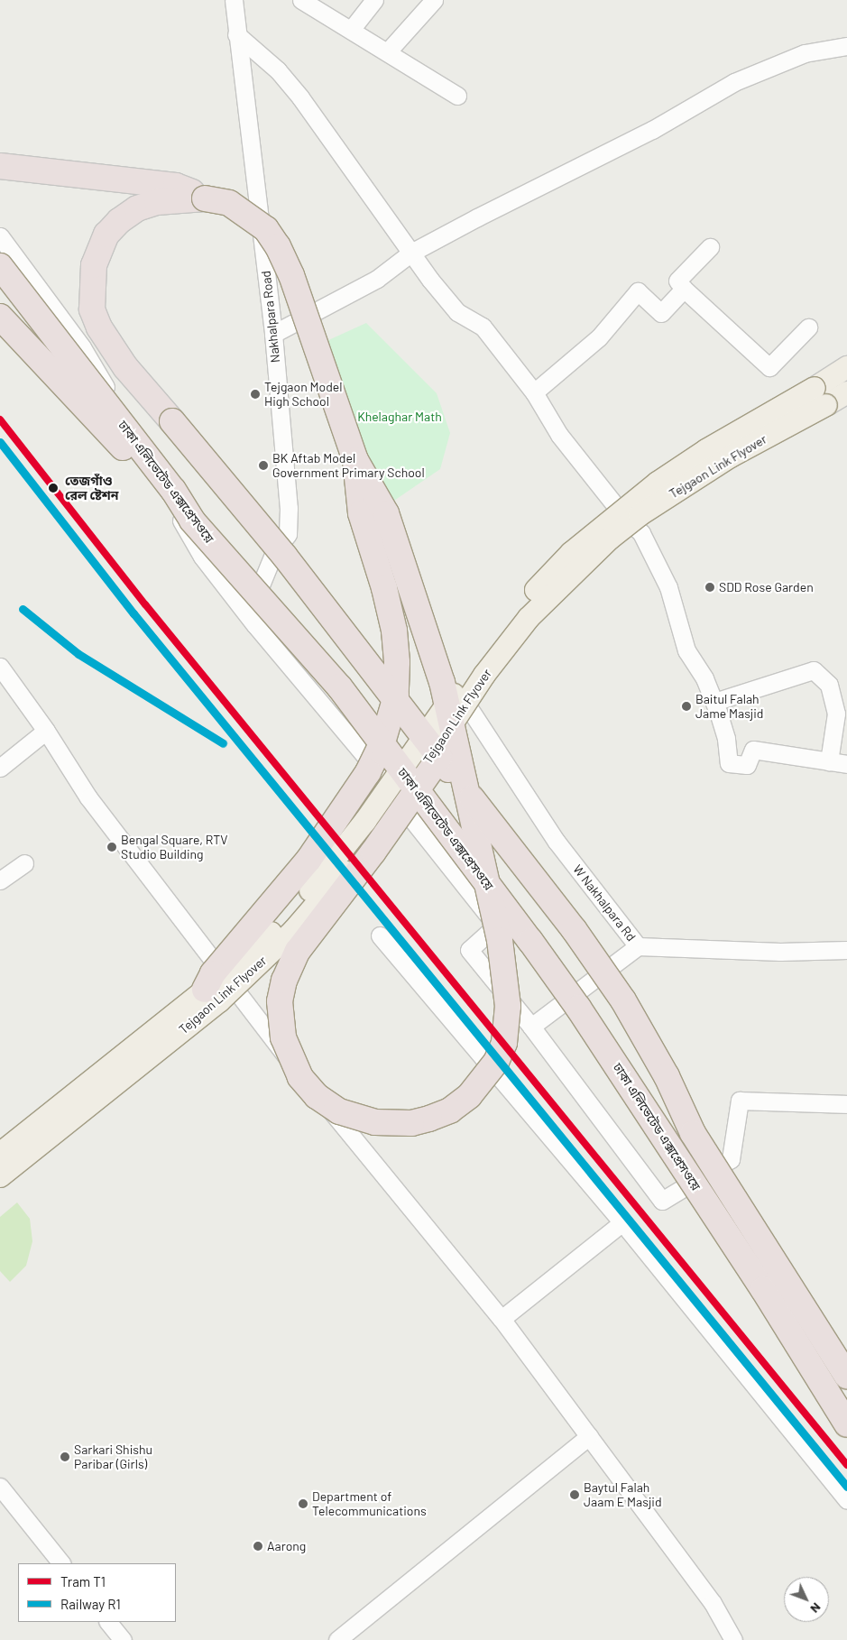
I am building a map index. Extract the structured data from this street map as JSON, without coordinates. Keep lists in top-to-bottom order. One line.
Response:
{"streets":{"highway":["ঢাকা এলিভেটেড এক্সপ্রেসওয়ে"],"main road":["Tejgaon Link Flyover"],"street":["Nakhalpara Road","W Nakhalpara Rd"]},"crossings":[["Tejgaon Link Flyover","W Nakhalpara Rd"]],"parks":["Khelaghar Math"],"places":["Tejgaon Model High School","BK Aftab Model Government Primary School","তেজগাঁও রেল ষ্টেশন","SDD Rose Garden","Baitul Falah Jame Masjid","Bengal Square, RTV Studio Building","Sarkari Shishu Paribar (Girls)","Baytul Falah Jaam E Masjid","Department of Telecommunications","Aarong"],"lines":["tram line T1","rail line R1"],"legend":["Tram T1","Railway R1"],"north":"bottom right"}
